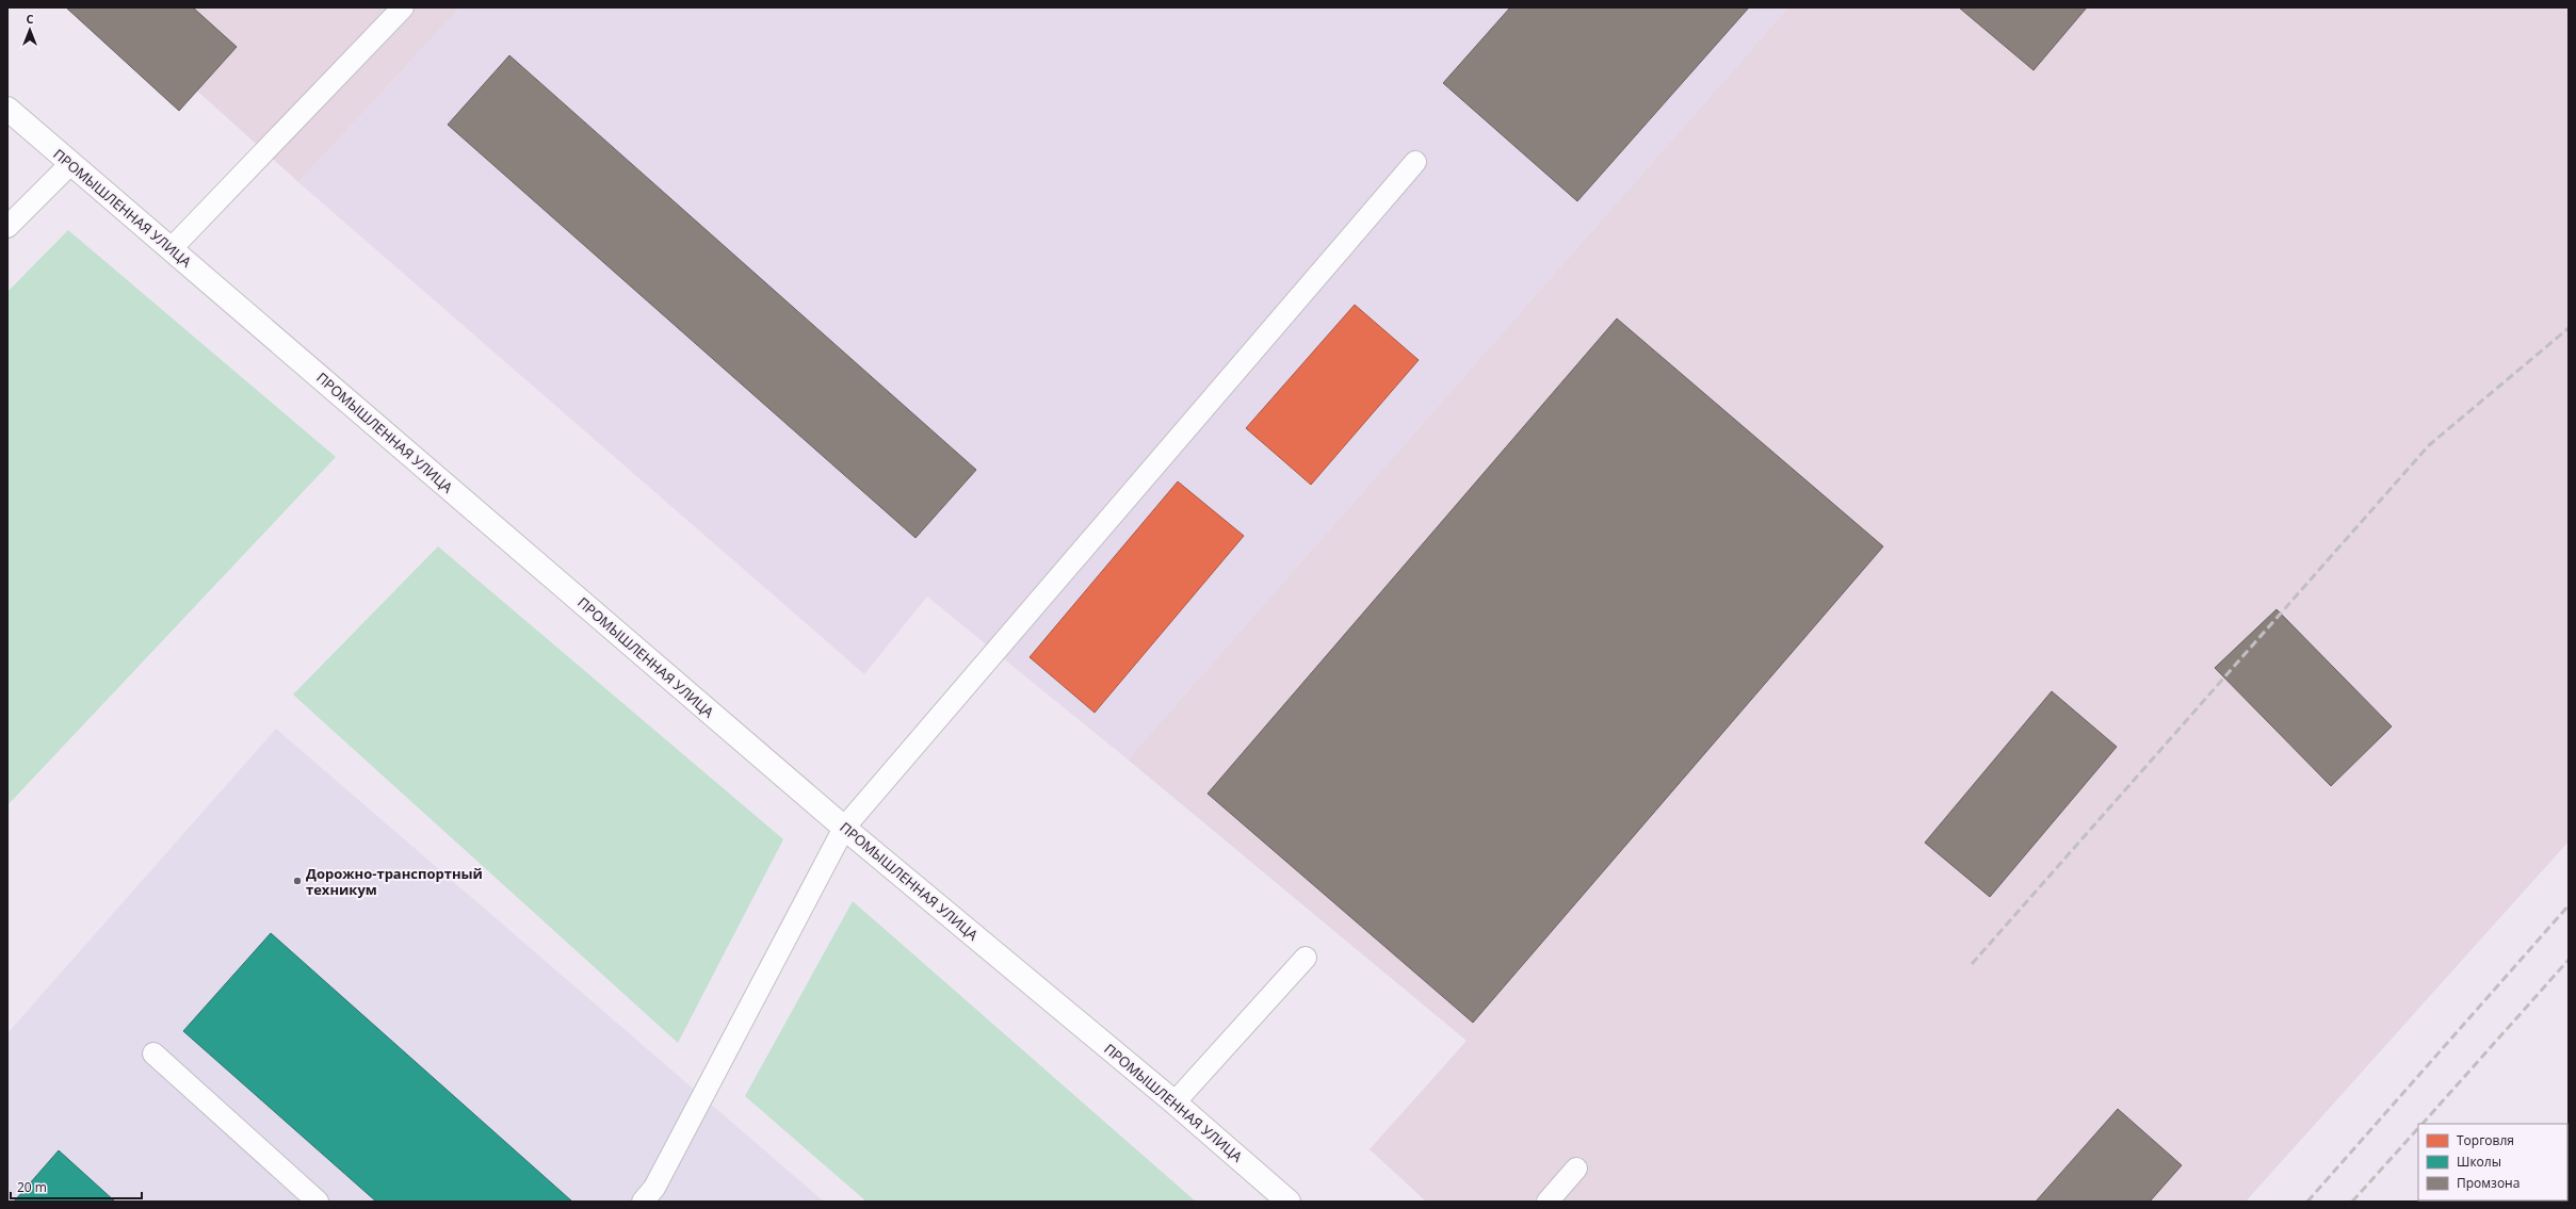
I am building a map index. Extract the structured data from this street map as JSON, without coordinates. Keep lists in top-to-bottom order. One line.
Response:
{"streets":{"street":["ПРОМЫШЛЕННАЯ УЛИЦА"]},"places":["Дорожно-транспортный техникум"],"legend":["Торговля","Школы","Промзона"],"scale_bar":"20 m","north":"top"}
